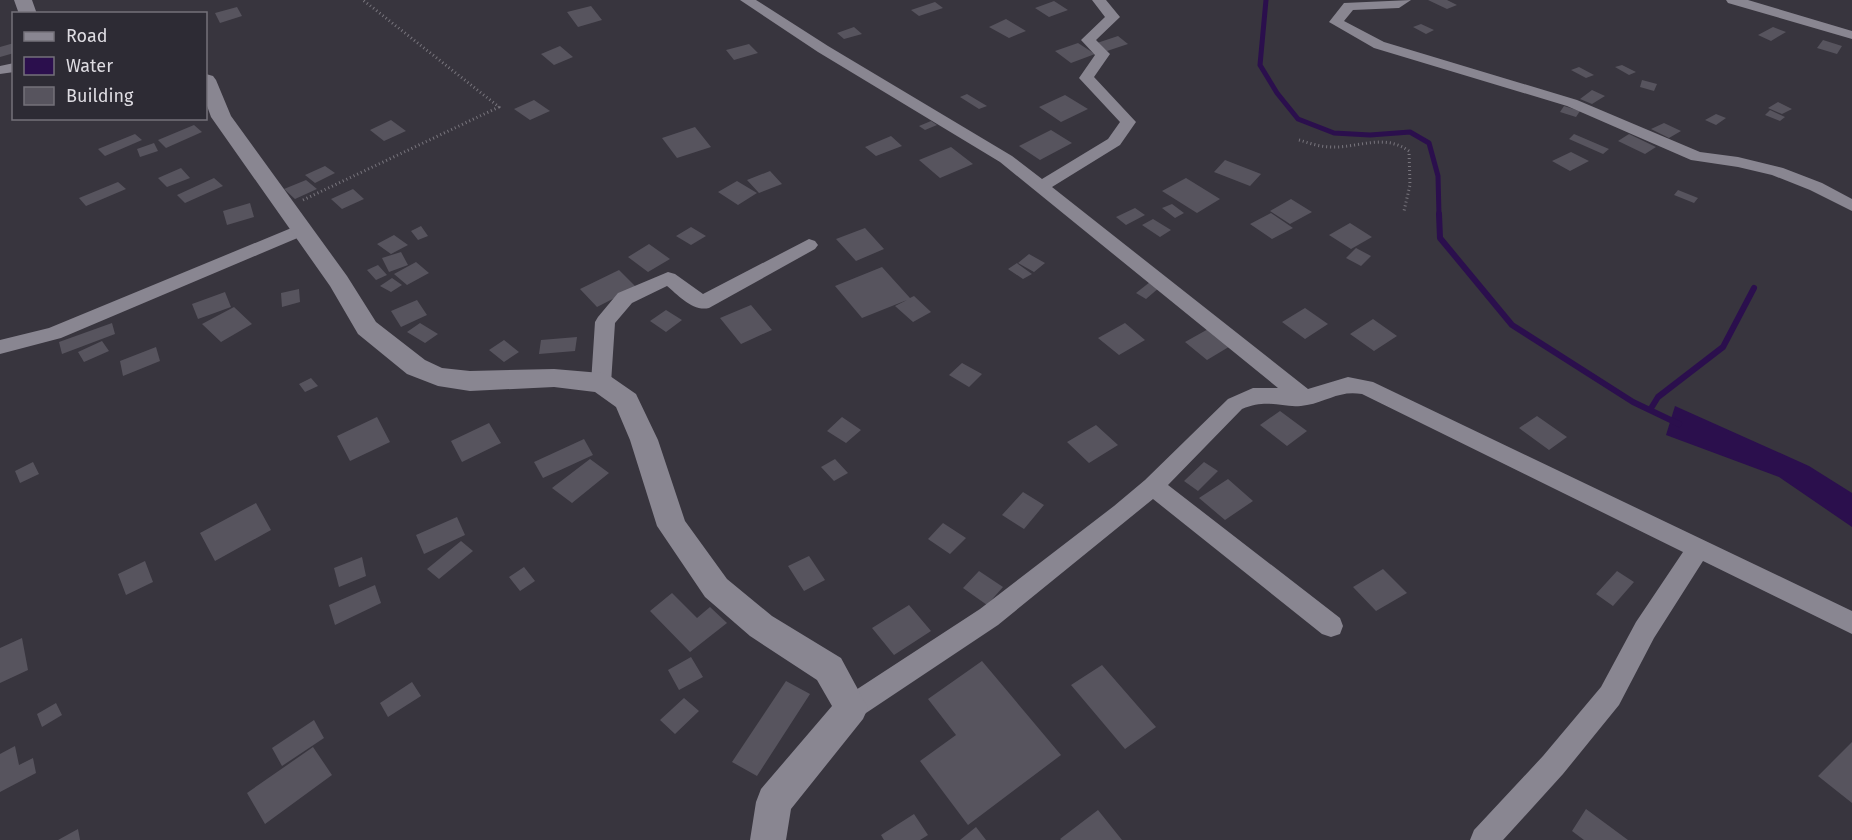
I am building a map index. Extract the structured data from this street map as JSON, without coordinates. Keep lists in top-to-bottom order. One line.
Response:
{"legend":["Road","Water","Building"]}
